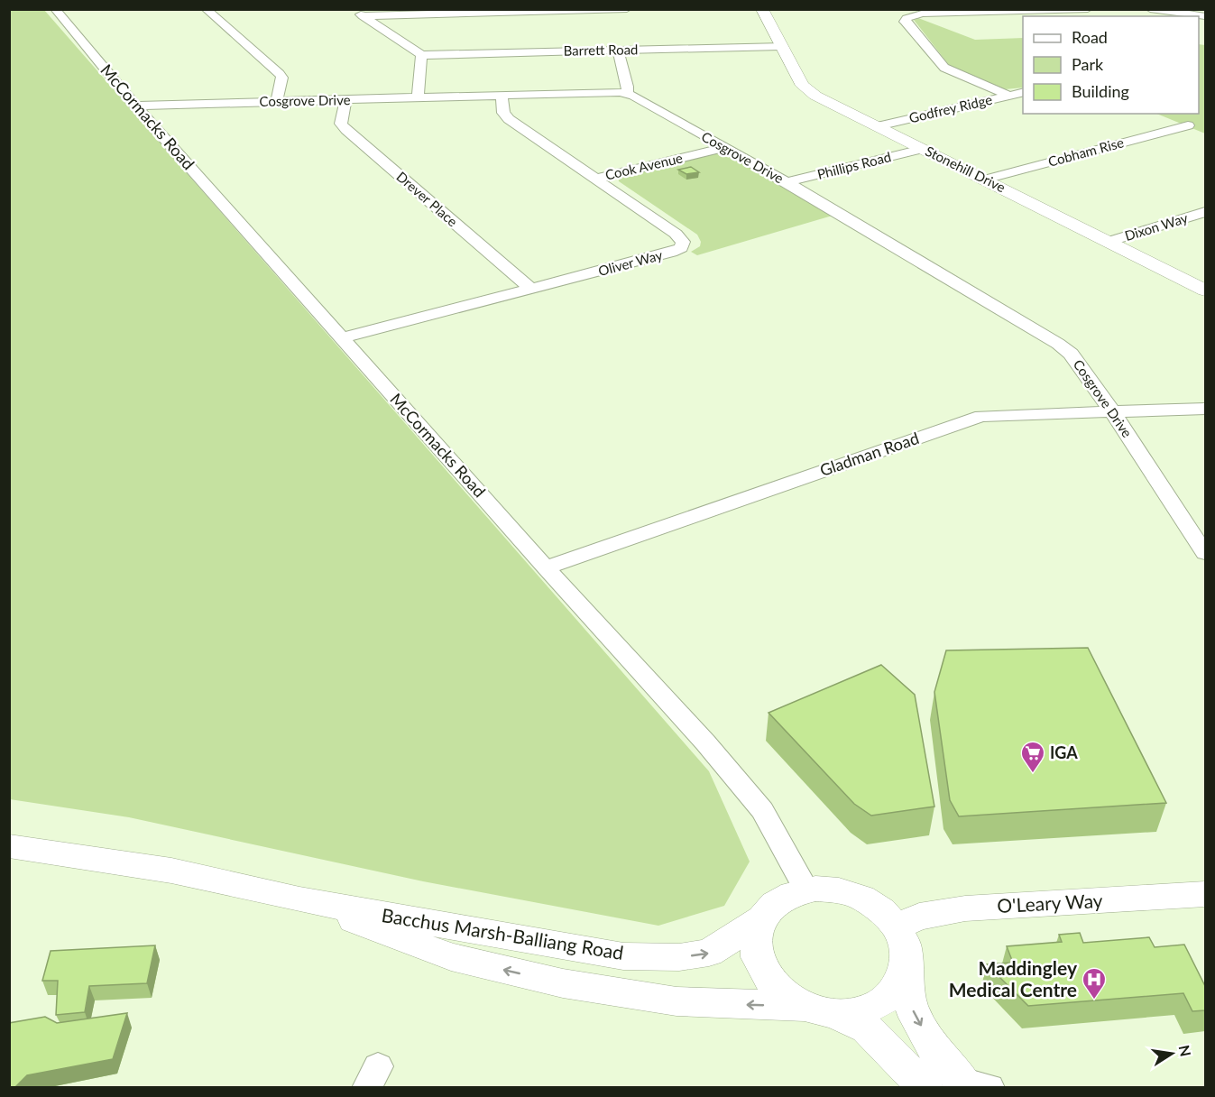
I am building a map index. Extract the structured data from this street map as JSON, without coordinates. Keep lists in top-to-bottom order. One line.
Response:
{"streets":{"street":["Barrett Road","Cosgrove Drive","Godfrey Ridge","McCormacks Road","Cobham Rise","Phillips Road","Cook Avenue","Stonehill Drive","Drever Place","Dixon Way","Oliver Way","Gladman Road","O'Leary Way","Bacchus Marsh-Balliang Road"]},"crossings":[["Barrett Road","Stonehill Drive"],["Cosgrove Drive","McCormacks Road"],["Cosgrove Drive","Phillips Road"],["Cosgrove Drive","Cook Avenue"],["Cosgrove Drive","Drever Place"],["Cosgrove Drive","Oliver Way"],["Cosgrove Drive","Gladman Road"],["Godfrey Ridge","Stonehill Drive"],["McCormacks Road","Oliver Way"],["McCormacks Road","Gladman Road"],["McCormacks Road","O'Leary Way"],["McCormacks Road","Bacchus Marsh-Balliang Road"],["Cobham Rise","Stonehill Drive"],["Phillips Road","Stonehill Drive"],["Cook Avenue","Oliver Way"],["Stonehill Drive","Dixon Way"],["Drever Place","Oliver Way"],["O'Leary Way","Bacchus Marsh-Balliang Road"]],"places":{"supermarket":["IGA"],"hospital":["Maddingley Medical Centre"]},"legend":["Road","Park","Building"],"north":"right"}
